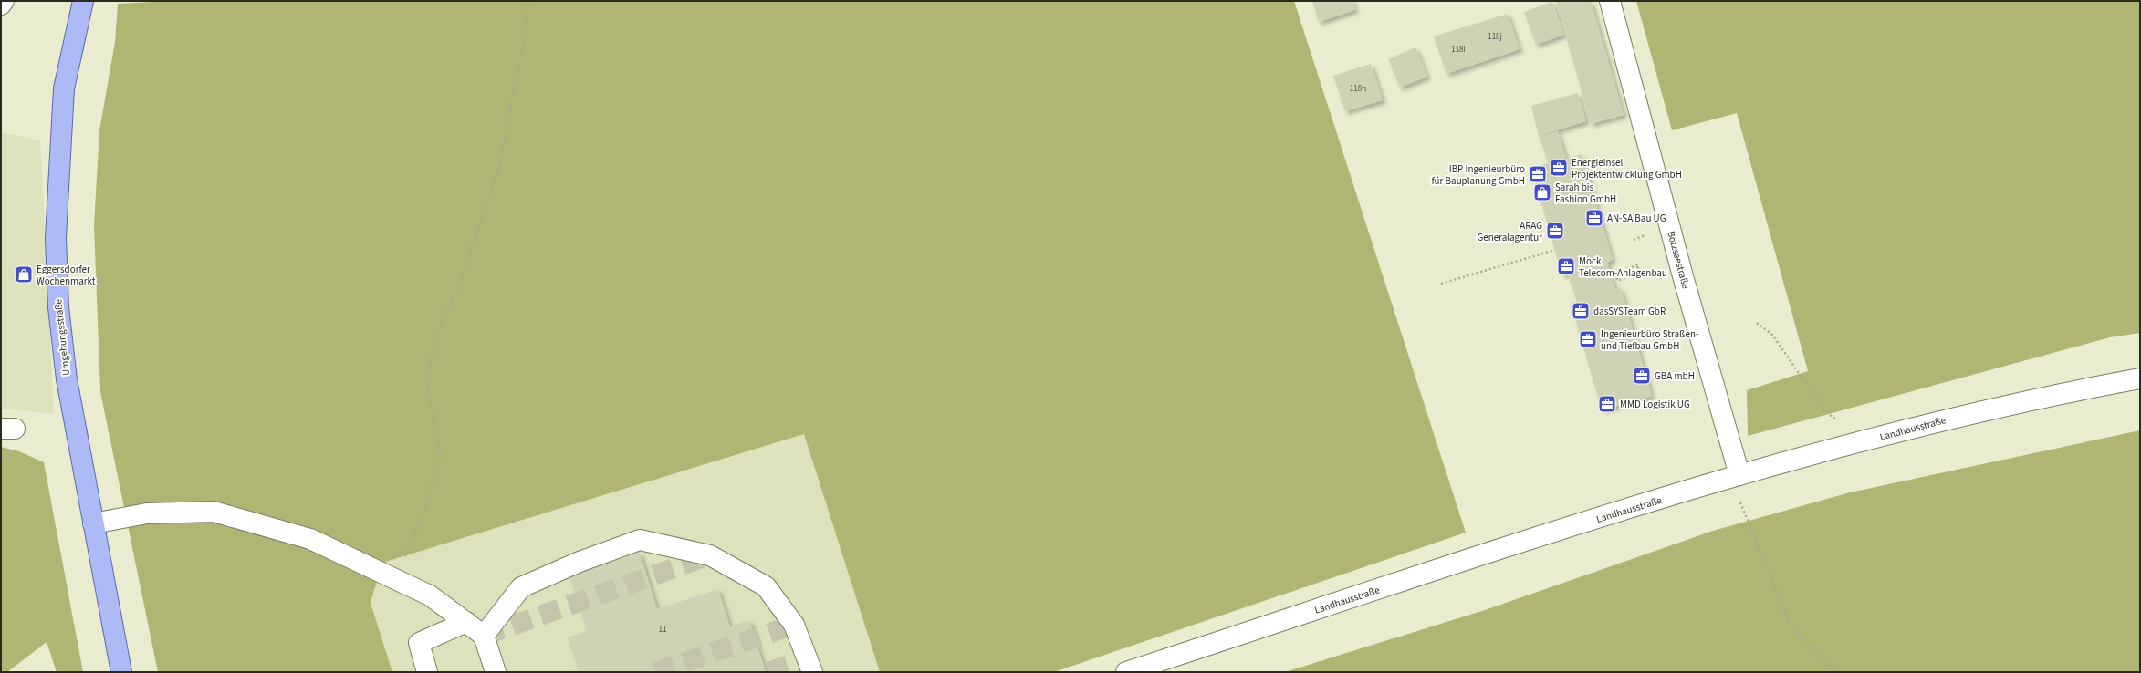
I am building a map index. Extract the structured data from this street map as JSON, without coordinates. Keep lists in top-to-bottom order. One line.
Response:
{"streets":{"main road":["Umgehungsstraße"],"street":["Bötzseestraße","Landhausstraße"]},"crossings":[["Bötzseestraße","Landhausstraße"]],"places":{"office":["Energieinsel Projektentwicklung GmbH","IBP Ingenieurbüro für Bauplanung GmbH","AN-SA Bau UG","ARAG Generalagentur","Mock Telecom-Anlagenbau","dasSYSTeam GbR","Ingenieurbüro Straßen- und Tiefbau GmbH","GBA mbH","MMD Logistik UG"],"shop":["Sarah bis Fashion GmbH","Eggersdorfer Wochenmarkt"]},"house_numbers":["118j","118i","118h","11"]}
